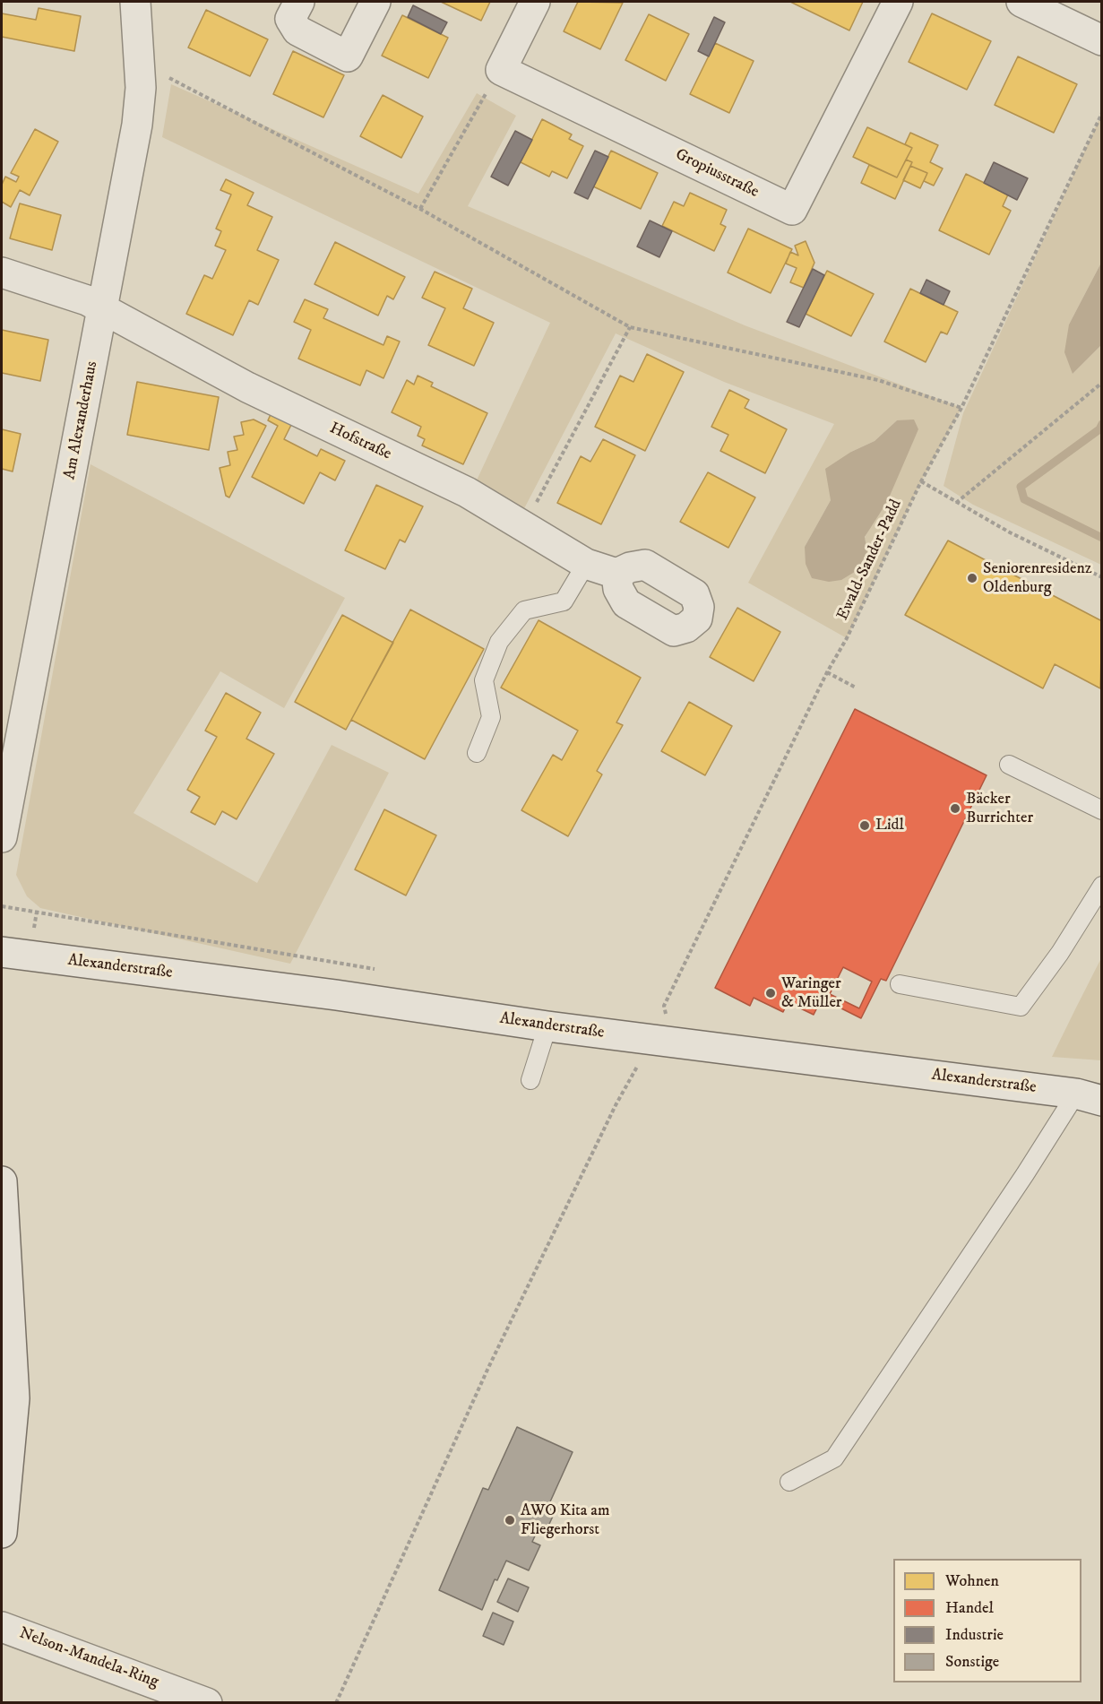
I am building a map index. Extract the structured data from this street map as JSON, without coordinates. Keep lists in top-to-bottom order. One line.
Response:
{"streets":{"street":["Gropiusstraße","Am Alexanderhaus","Hofstraße","Alexanderstraße","Nelson-Mandela-Ring"],"path":["Ewald-Sander-Padd"]},"crossings":[["Am Alexanderhaus","Hofstraße"]],"places":["Seniorenresidenz Oldenburg","Bäcker Burrichter","Lidl","Waringer & Müller","AWO Kita am Fliegerhorst"],"legend":["Wohnen","Handel","Industrie","Sonstige"]}
